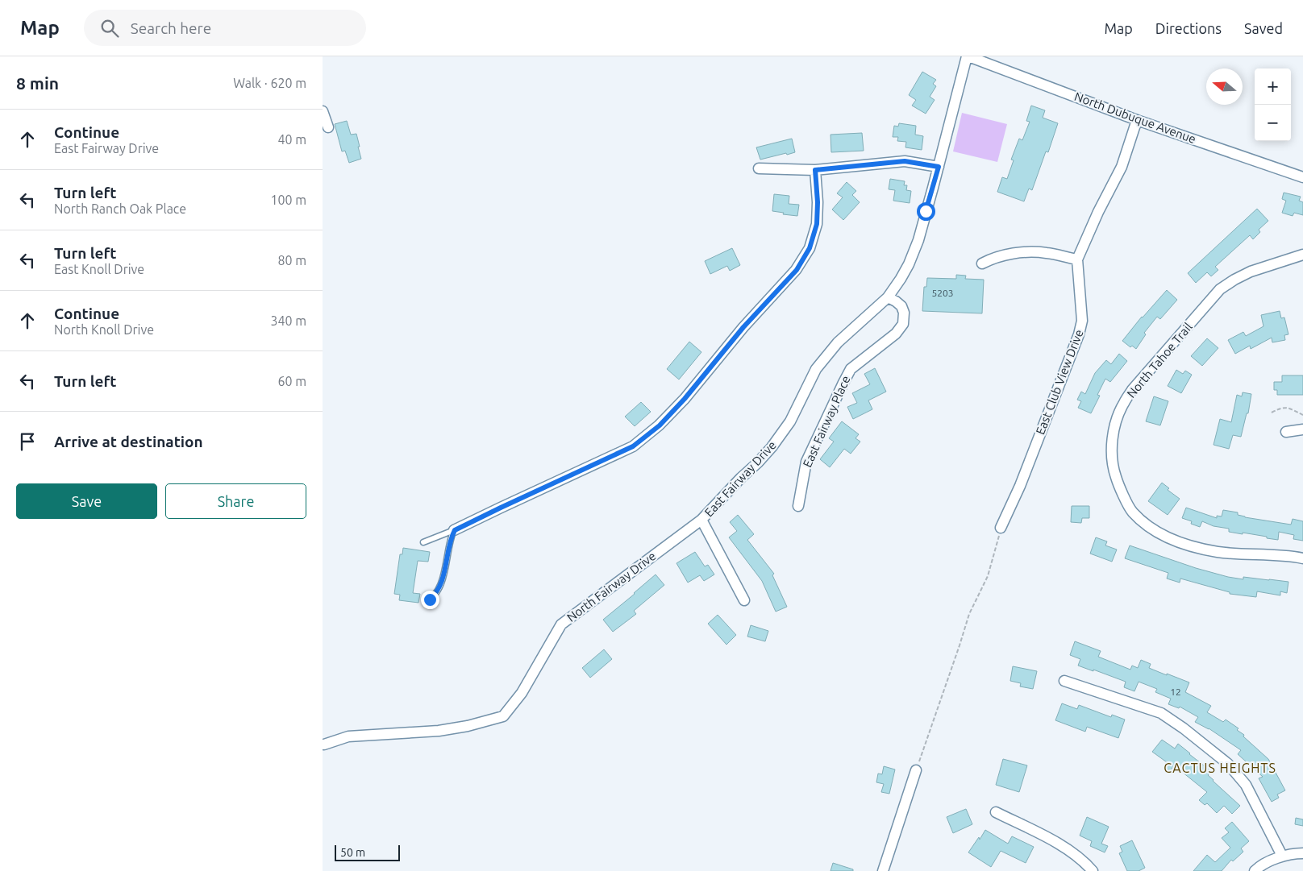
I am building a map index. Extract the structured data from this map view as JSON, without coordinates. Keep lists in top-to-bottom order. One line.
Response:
{"streets":{"street":["North Dubuque Avenue","North Tahoe Trail","East Club View Drive","East Fairway Place","East Fairway Drive","North Fairway Drive"]},"crossings":[["North Dubuque Avenue","East Club View Drive"],["North Dubuque Avenue","East Fairway Drive"],["East Fairway Place","East Fairway Drive"],["East Fairway Drive","North Fairway Drive"]],"districts":["CACTUS HEIGHTS"],"house_numbers":["5203","12"],"scale_bar":"50 m","north":"left","page":{"header":"Map","search":"Search here","nav":["Map","Directions","Saved"],"heading":["8 min","Walk · 620 m"],"map_buttons":["+","−"],"list":[["Continue","East Fairway Drive","40 m"],["Turn left","North Ranch Oak Place","100 m"],["Turn left","East Knoll Drive","80 m"],["Continue","North Knoll Drive","340 m"],["Turn left","60 m"],"Arrive at destination"],"buttons":["Save","Share"],"scale":"50 m"}}
